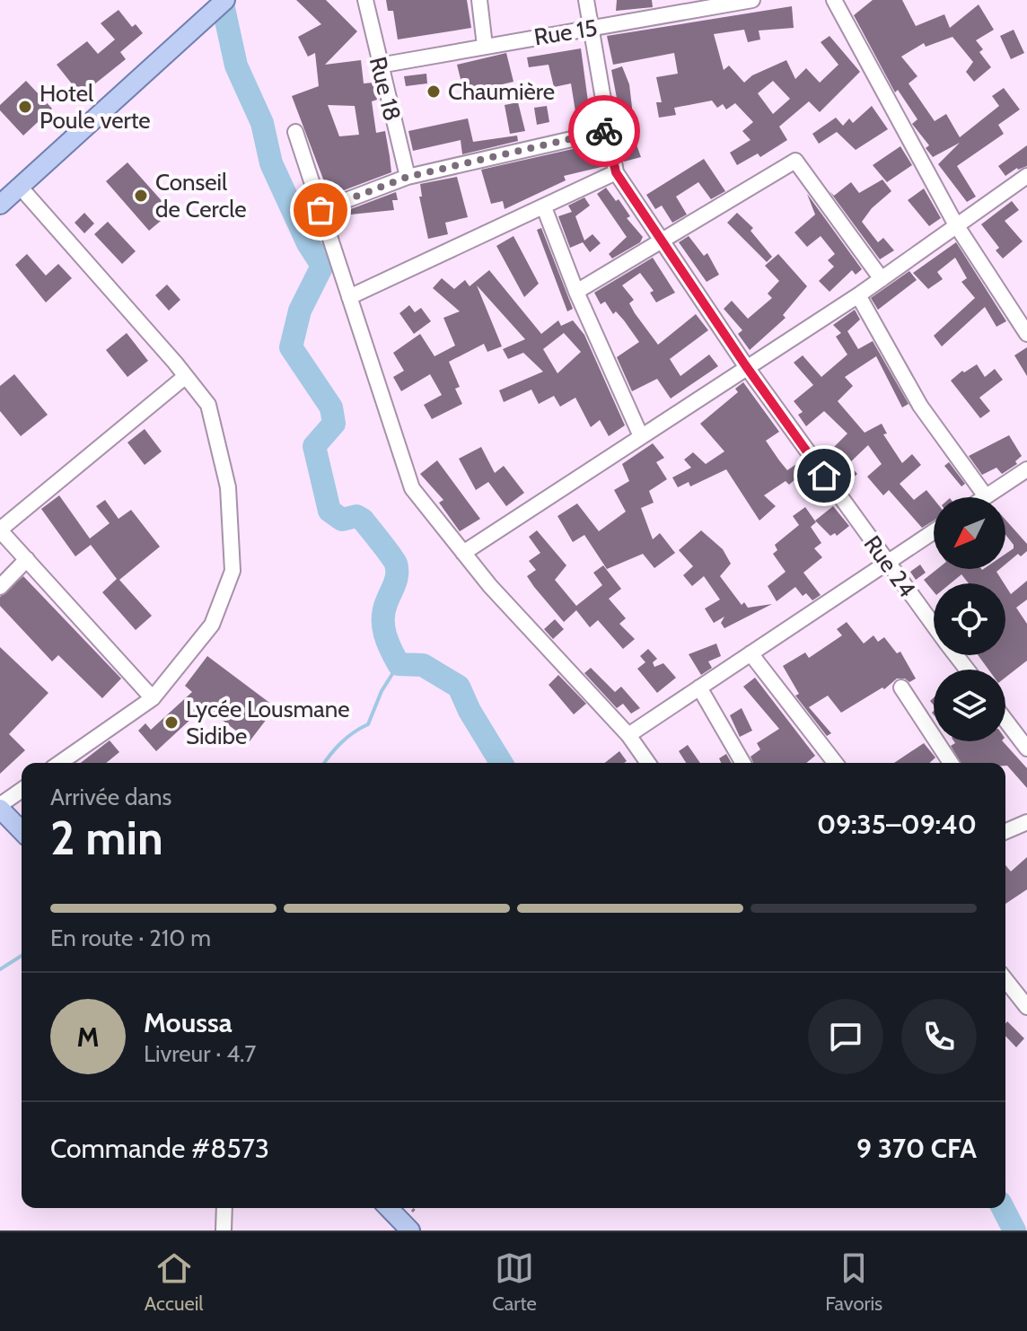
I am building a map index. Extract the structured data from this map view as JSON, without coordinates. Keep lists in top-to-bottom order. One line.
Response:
{"streets":{"street":["Rue 15","Rue 18","Rue 24"]},"crossings":[["Rue 15","Rue 18"],["Rue 15","Rue 24"]],"places":["Chaumière","Hotel Poule verte","Conseil de Cercle","Lycée Lousmane Sidibe"],"north":"bottom left","page":{"heading":["2 min","Arrivée dans","09:35–09:40"],"panel":["Moussa","Livreur · 4.7","Commande #8573","9 370 CFA"],"bar":"En route · 210 m","round":"M","tabs":["Accueil","Carte","Favoris"]}}
